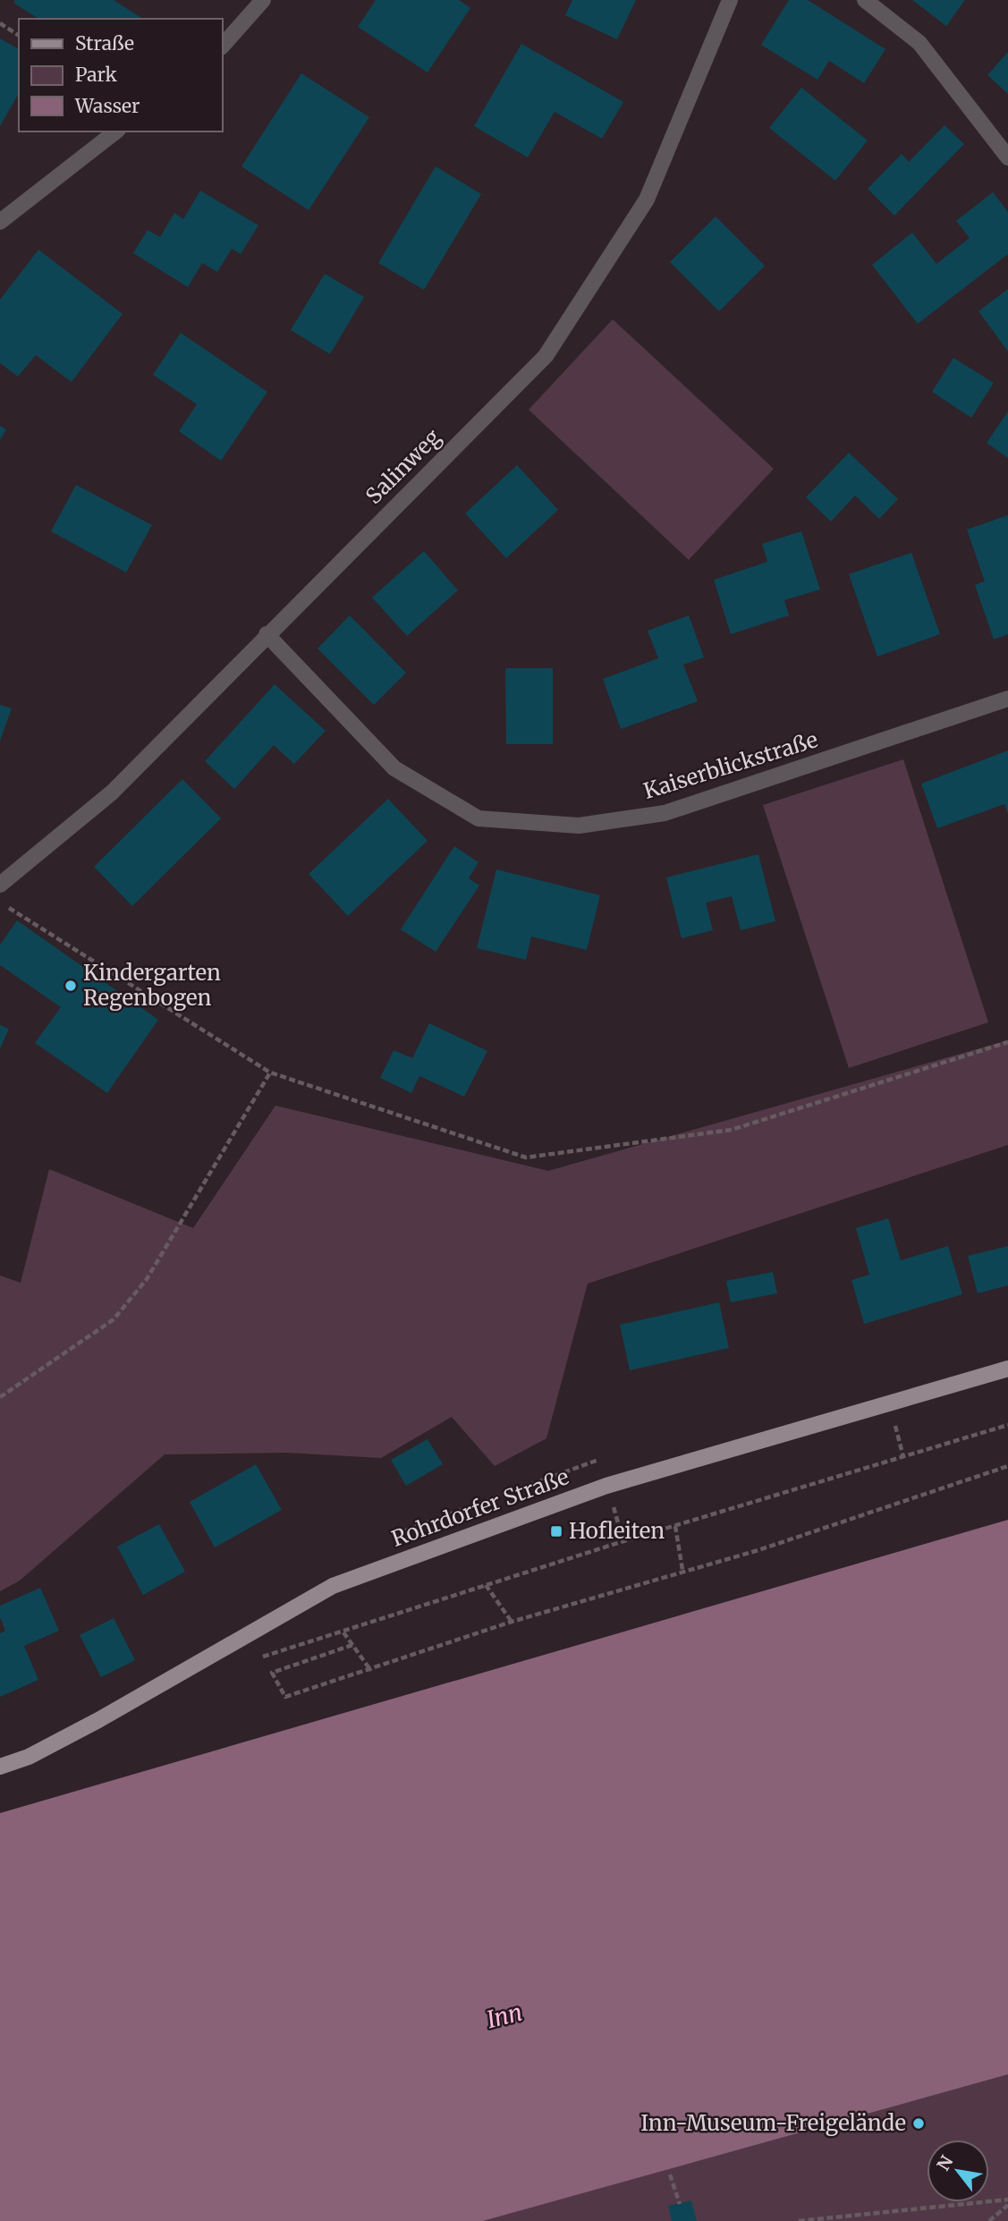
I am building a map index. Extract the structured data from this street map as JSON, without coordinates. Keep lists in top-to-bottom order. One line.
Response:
{"streets":{"main road":["Rohrdorfer Straße"],"street":["Salinweg","Kaiserblickstraße"]},"crossings":[["Salinweg","Kaiserblickstraße"]],"water":["Inn"],"places":{"other":["Kindergarten Regenbogen","Inn-Museum-Freigelände"],"transit":["Hofleiten"]},"legend":["Straße","Park","Wasser"],"north":"top left"}
